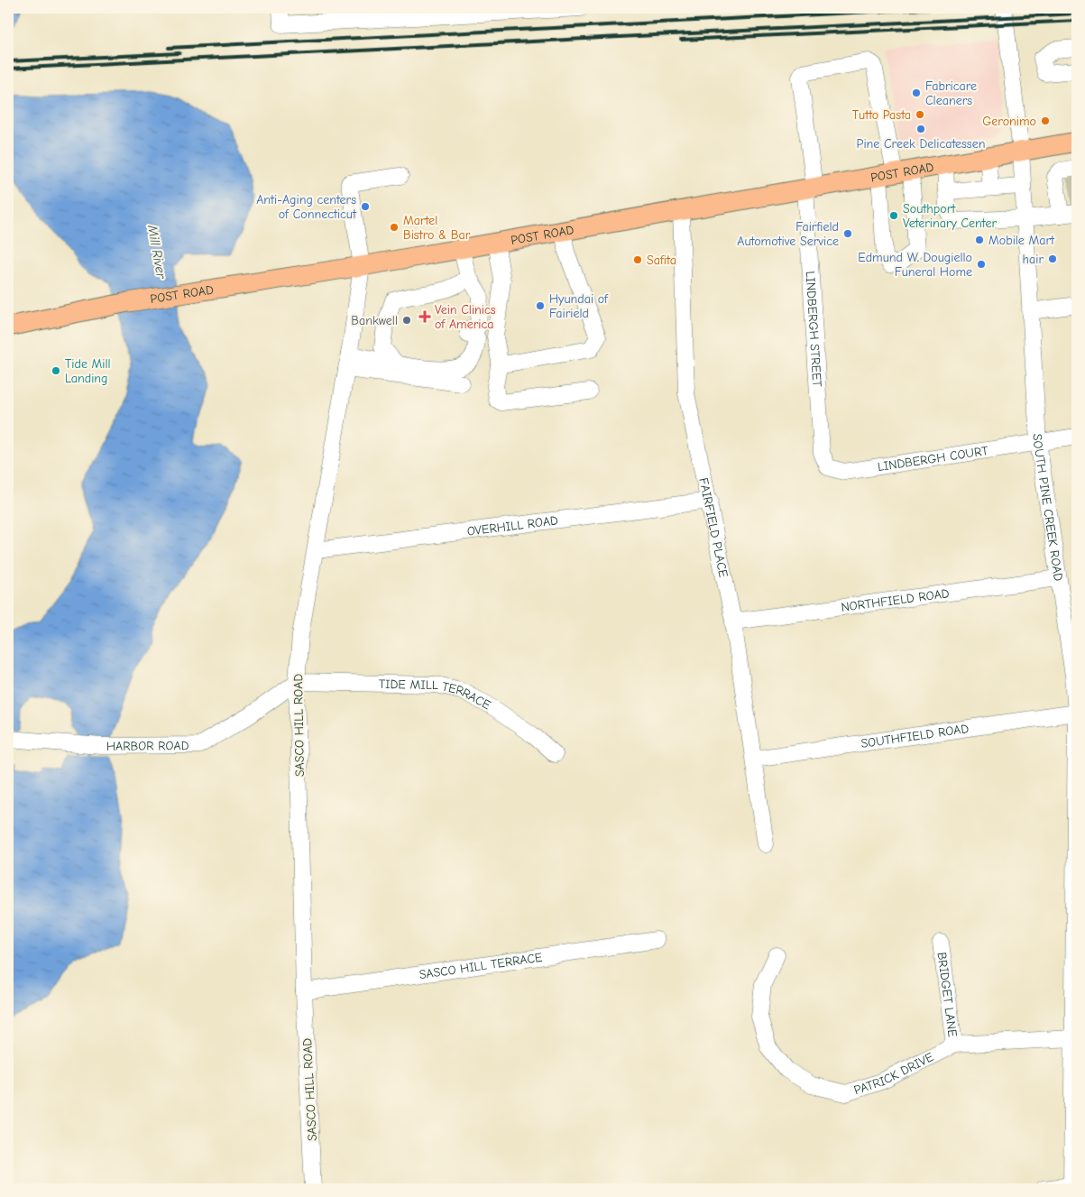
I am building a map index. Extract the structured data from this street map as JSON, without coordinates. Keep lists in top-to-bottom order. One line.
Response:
{"streets":{"main road":["POST ROAD"],"street":["LINDBERGH STREET","LINDBERGH COURT","SOUTH PINE CREEK ROAD","OVERHILL ROAD","FAIRFIELD PLACE","NORTHFIELD ROAD","TIDE MILL TERRACE","SASCO HILL ROAD","SOUTHFIELD ROAD","HARBOR ROAD","SASCO HILL TERRACE","BRIDGET LANE","PATRICK DRIVE"]},"crossings":[["POST ROAD","LINDBERGH STREET"],["POST ROAD","SOUTH PINE CREEK ROAD"],["POST ROAD","FAIRFIELD PLACE"],["POST ROAD","SASCO HILL ROAD"],["LINDBERGH STREET","LINDBERGH COURT"],["LINDBERGH COURT","SOUTH PINE CREEK ROAD"],["SOUTH PINE CREEK ROAD","NORTHFIELD ROAD"],["SOUTH PINE CREEK ROAD","SOUTHFIELD ROAD"],["SOUTH PINE CREEK ROAD","PATRICK DRIVE"],["OVERHILL ROAD","FAIRFIELD PLACE"],["OVERHILL ROAD","SASCO HILL ROAD"],["FAIRFIELD PLACE","NORTHFIELD ROAD"],["FAIRFIELD PLACE","SOUTHFIELD ROAD"],["TIDE MILL TERRACE","SASCO HILL ROAD"],["TIDE MILL TERRACE","HARBOR ROAD"],["SASCO HILL ROAD","HARBOR ROAD"],["SASCO HILL ROAD","SASCO HILL TERRACE"],["BRIDGET LANE","PATRICK DRIVE"]],"water":["Mill River"],"places":{"other":["Fabricare Cleaners","Tutto Pasta","Geronimo","Pine Creek Delicatessen","Anti-Aging centers of Connecticut","Southport Veterinary Center","Martel Bistro & Bar","Fairfield Automotive Service","Mobile Mart","hair","Safita","Edmund W. Dougiello Funeral Home","Hyundai of Fairield","Bankwell","Tide Mill Landing"],"health":["Vein Clinics of America"]}}
